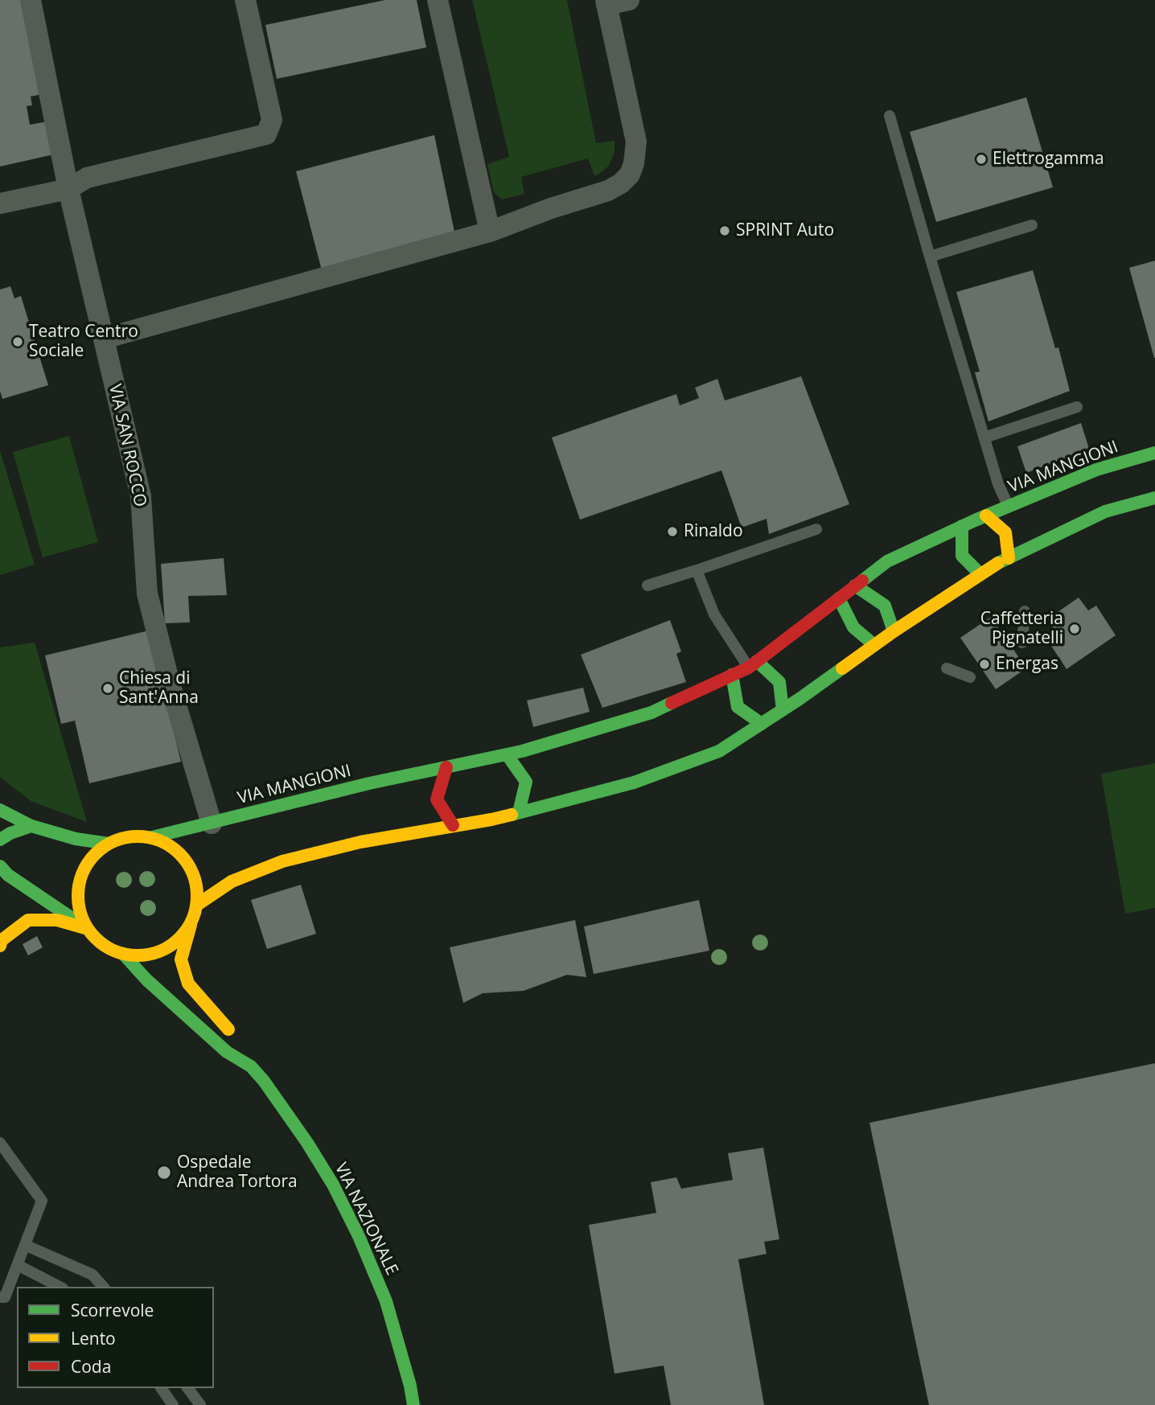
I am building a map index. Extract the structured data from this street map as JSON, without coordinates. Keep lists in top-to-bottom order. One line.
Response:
{"streets":{"street":["VIA SAN ROCCO","VIA MANGIONI","VIA NAZIONALE"]},"crossings":[["VIA SAN ROCCO","VIA MANGIONI"],["VIA MANGIONI","VIA NAZIONALE"]],"places":["Elettrogamma","SPRINT Auto","Teatro Centro Sociale","Rinaldo","Caffetteria Pignatelli","Energas","Chiesa di Sant'Anna","Ospedale Andrea Tortora"],"legend":["Scorrevole","Lento","Coda"]}
